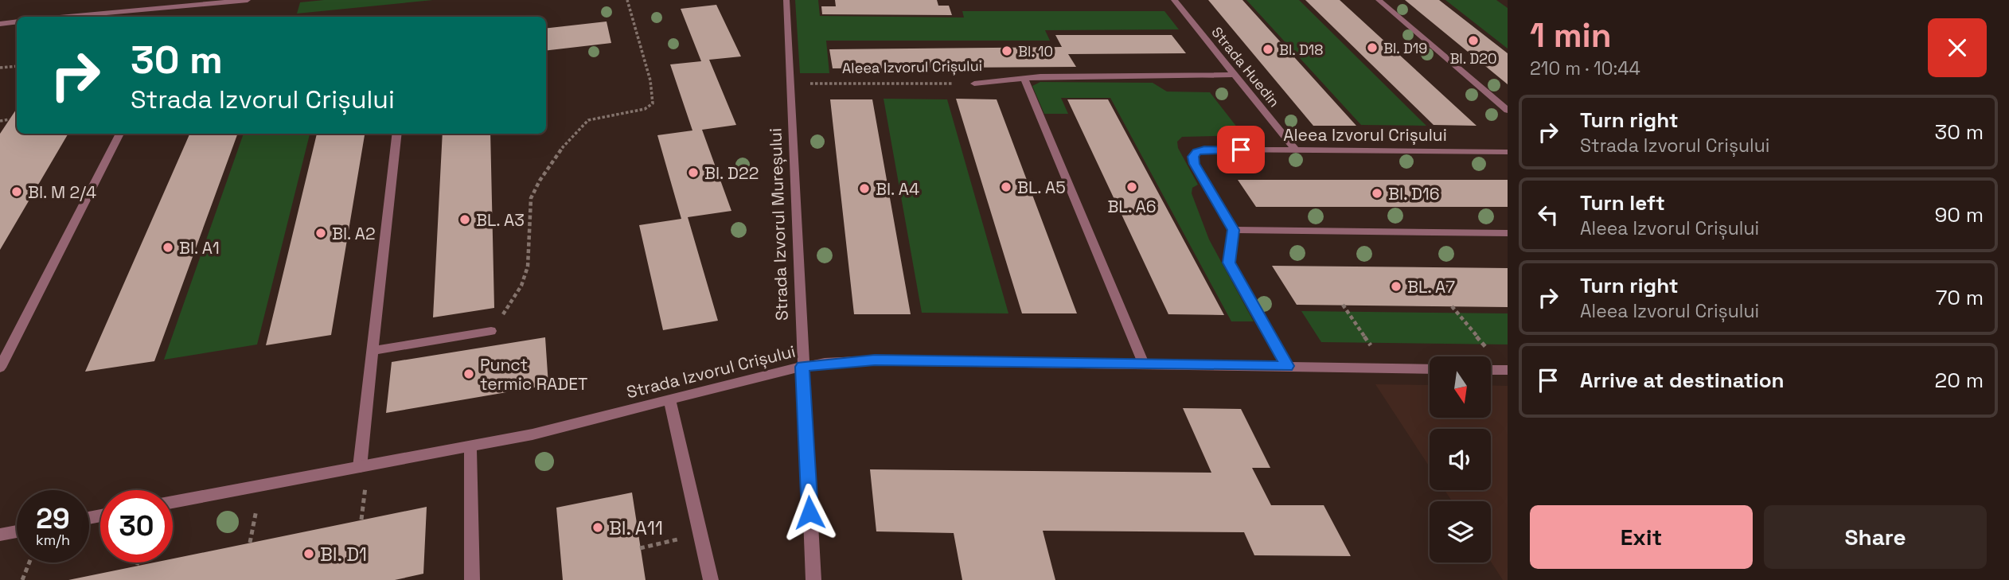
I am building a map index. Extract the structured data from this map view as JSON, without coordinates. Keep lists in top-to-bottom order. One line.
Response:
{"streets":{"street":["Aleea Izvorul Crișului","Strada Huedin","Strada Izvorul Mureșului","Strada Izvorul Crișului"]},"crossings":[["Aleea Izvorul Crișului","Strada Huedin"],["Aleea Izvorul Crișului","Strada Izvorul Mureșului"],["Strada Izvorul Mureșului","Strada Izvorul Crișului"]],"places":["Bl. D20","Bl. D19","Bl. D18","Bl. 10","Bl. D22","BL. A5","BL. A6","Bl. A4","Bl. M 2/4","Bl. D16","BL. A3","Bl. A2","Bl. A1","BL. A7","Punct termic RADET","Bl. A11","Bl. D1"],"north":"bottom","page":{"heading":["1 min","210 m · 10:44"],"turn":["30 m","Strada Izvorul Crișului"],"list":[{"name":"Turn right","note":"Strada Izvorul Crișului","value":"30 m"},{"name":"Turn left","note":"Aleea Izvorul Crișului","value":"90 m"},{"name":"Turn right","note":"Aleea Izvorul Crișului","value":"70 m"},{"name":"Arrive at destination","value":"20 m"}],"speed":"29 km/h","limit":"30","buttons":["Exit","Share"]}}
